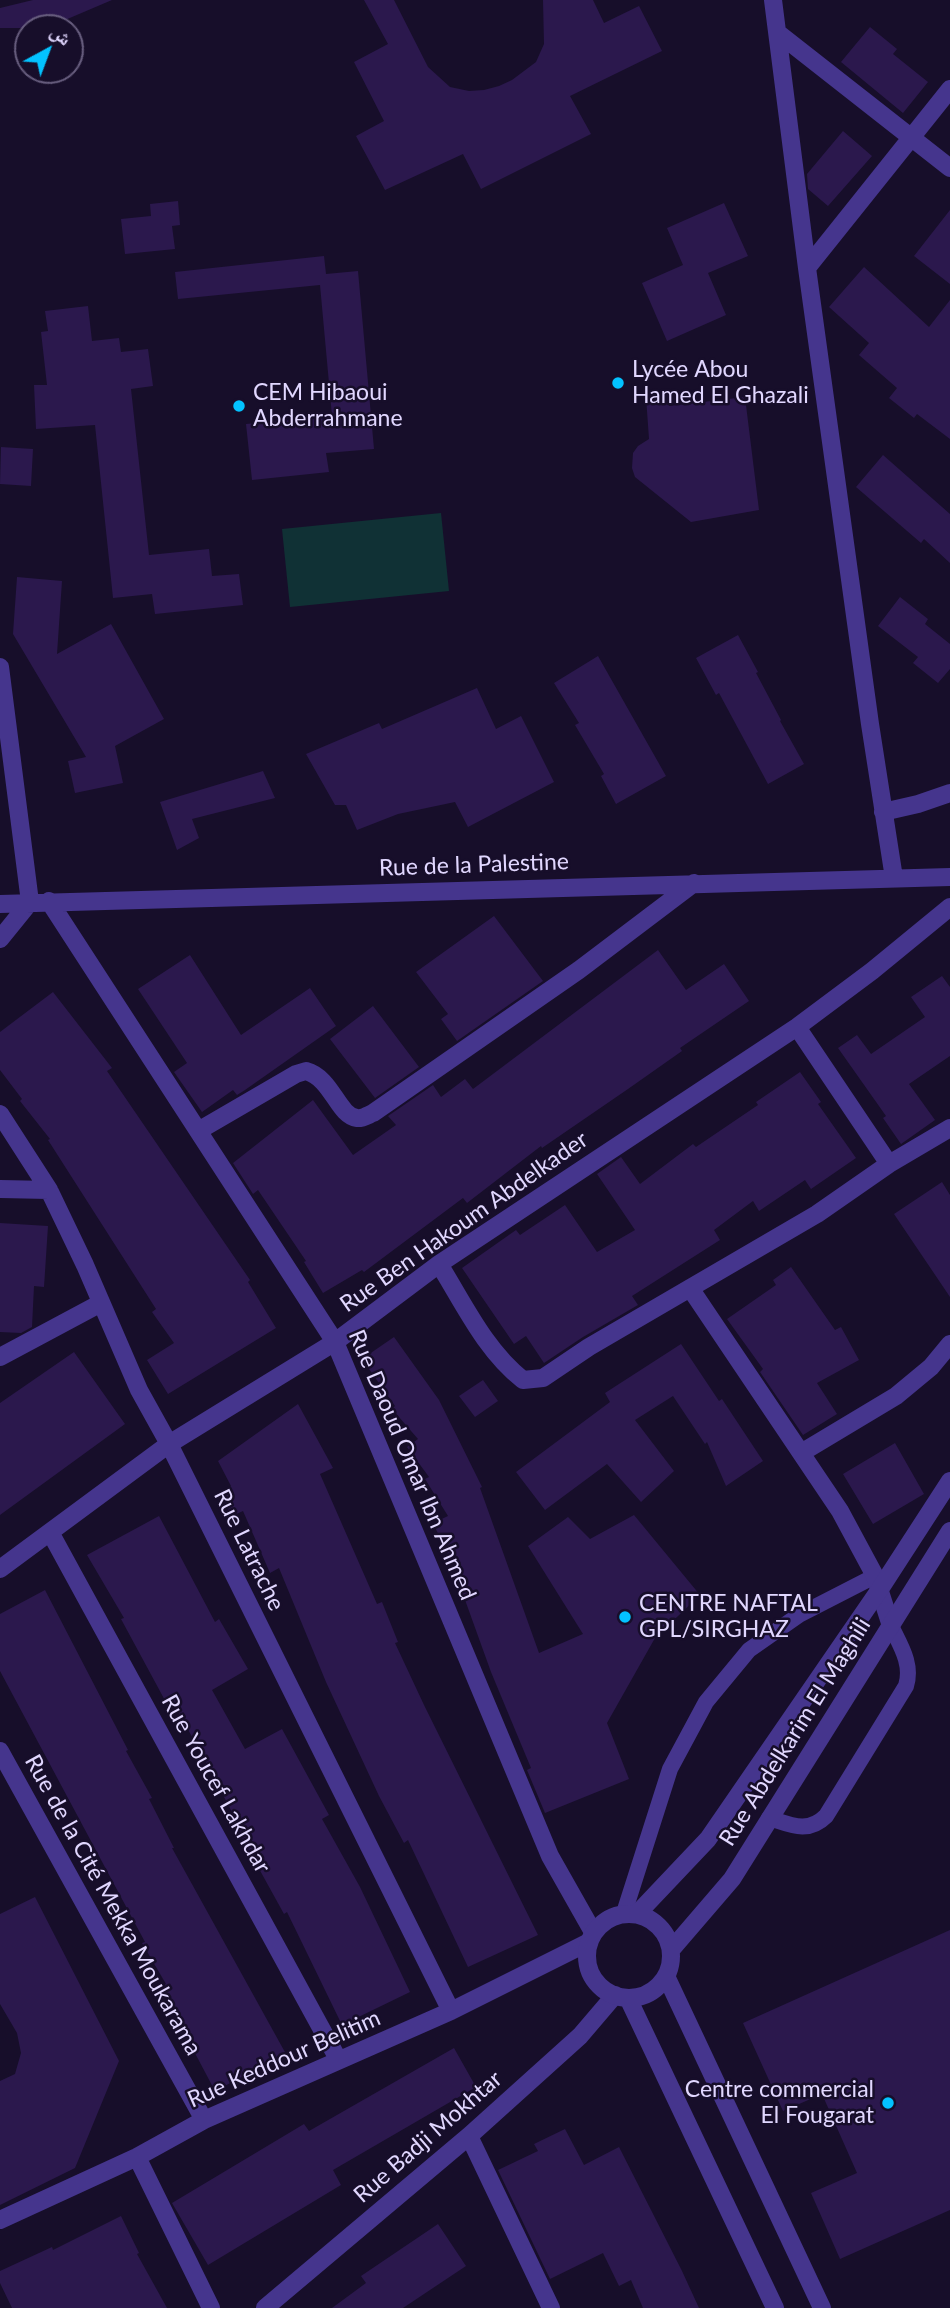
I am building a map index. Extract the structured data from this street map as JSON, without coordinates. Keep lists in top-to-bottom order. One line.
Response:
{"streets":{"street":["Rue de la Palestine","Rue Ben Hakoum Abdelkader","Rue Daoud Omar Ibn Ahmed","Rue Latrache","Rue Abdelkarim El Maghili","Rue Youcef Lakhdar","Rue de la Cité Mekka Moukarama","Rue Keddour Belitim","Rue Badji Mokhtar"]},"crossings":[["Rue de la Palestine","Rue Daoud Omar Ibn Ahmed"],["Rue Ben Hakoum Abdelkader","Rue Daoud Omar Ibn Ahmed"],["Rue Ben Hakoum Abdelkader","Rue Latrache"],["Rue Ben Hakoum Abdelkader","Rue Youcef Lakhdar"],["Rue Daoud Omar Ibn Ahmed","Rue Abdelkarim El Maghili"],["Rue Daoud Omar Ibn Ahmed","Rue Keddour Belitim"],["Rue Daoud Omar Ibn Ahmed","Rue Badji Mokhtar"],["Rue Latrache","Rue Keddour Belitim"],["Rue Abdelkarim El Maghili","Rue Keddour Belitim"],["Rue Abdelkarim El Maghili","Rue Badji Mokhtar"],["Rue Youcef Lakhdar","Rue Keddour Belitim"],["Rue de la Cité Mekka Moukarama","Rue Keddour Belitim"],["Rue Keddour Belitim","Rue Badji Mokhtar"]],"places":["Lycée Abou Hamed El Ghazali","CEM Hibaoui Abderrahmane","CENTRE NAFTAL GPL/SIRGHAZ","Centre commercial El Fougarat"],"north":"top right"}
